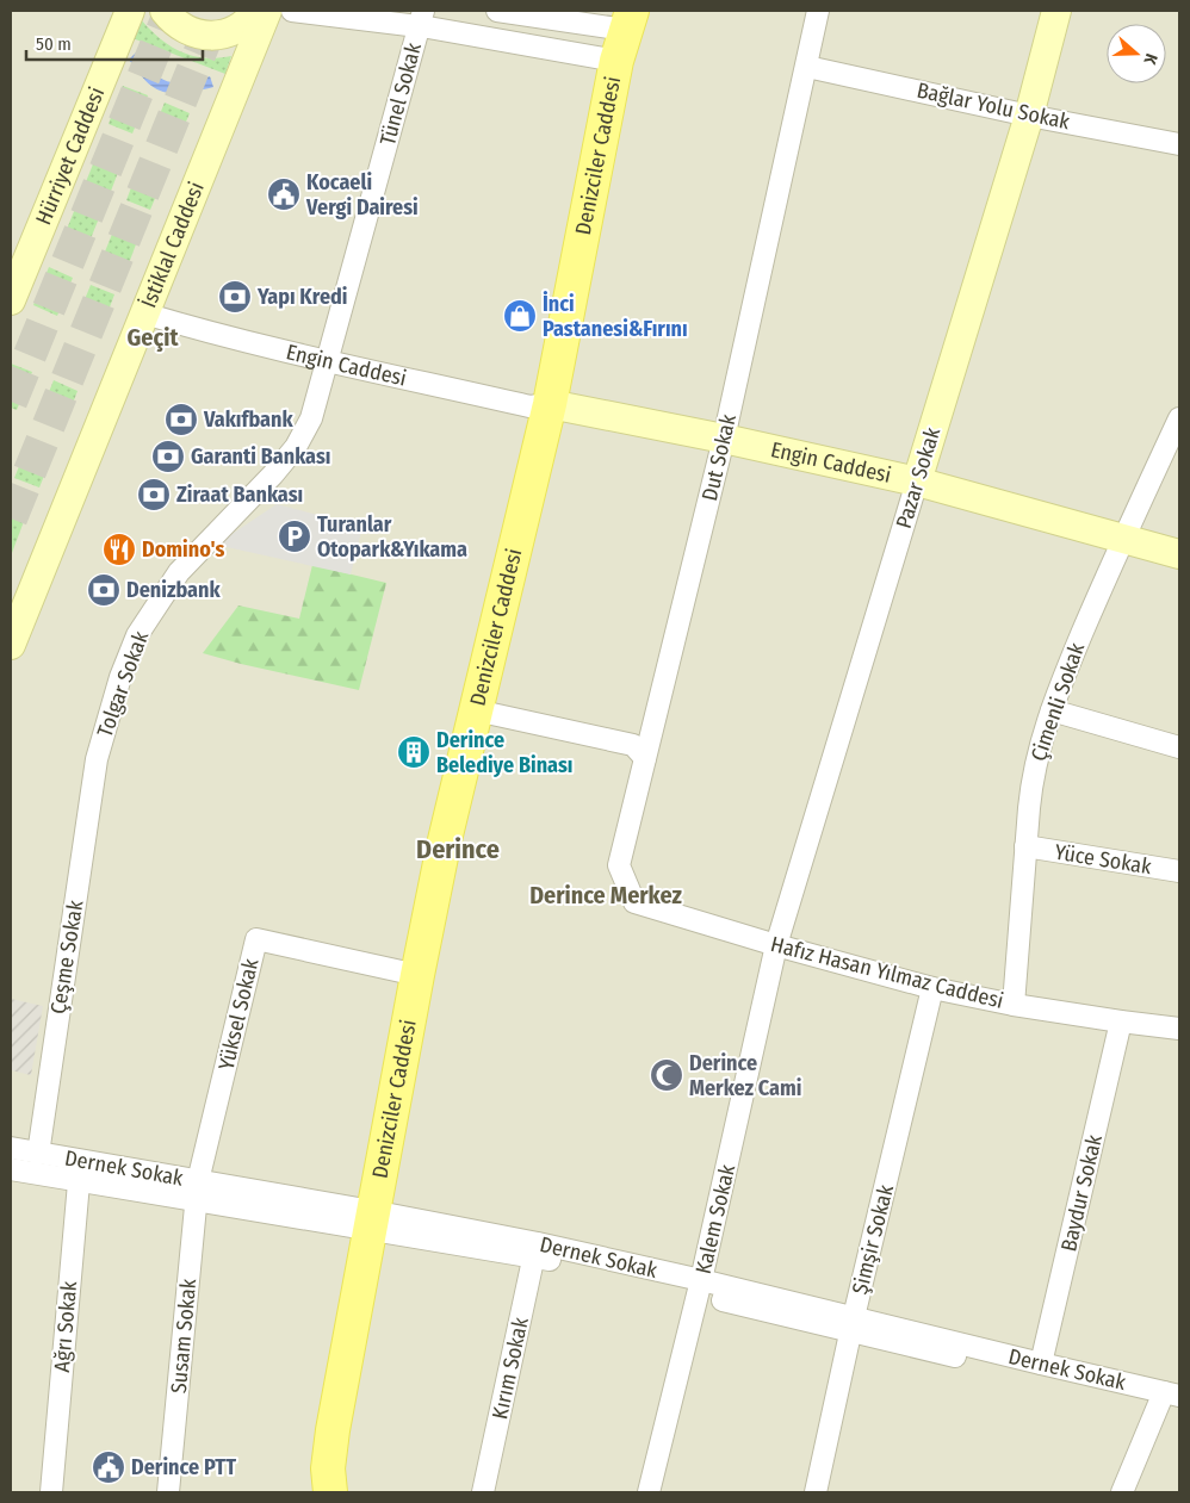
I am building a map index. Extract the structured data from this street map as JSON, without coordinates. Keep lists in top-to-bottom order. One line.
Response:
{"streets":{"main road":["Denizciler Caddesi"],"street":["Tünel Sokak","Bağlar Yolu Sokak","Hürriyet Caddesi","İstiklal Caddesi","Engin Caddesi","Dut Sokak","Pazar Sokak","Tolgar Sokak","Çimenli Sokak","Yüce Sokak","Çeşme Sokak","Hafız Hasan Yılmaz Caddesi","Yüksel Sokak","Dernek Sokak","Baydur Sokak","Kalem Sokak","Şimşir Sokak","Ağrı Sokak","Susam Sokak","Kırım Sokak"]},"crossings":[["Tünel Sokak","Engin Caddesi"],["Tünel Sokak","Tolgar Sokak"],["Bağlar Yolu Sokak","Dut Sokak"],["Bağlar Yolu Sokak","Pazar Sokak"],["Denizciler Caddesi","Engin Caddesi"],["Denizciler Caddesi","Yüksel Sokak"],["Denizciler Caddesi","Dernek Sokak"],["İstiklal Caddesi","Engin Caddesi"],["Engin Caddesi","Dut Sokak"],["Engin Caddesi","Pazar Sokak"],["Engin Caddesi","Tolgar Sokak"],["Engin Caddesi","Çimenli Sokak"],["Dut Sokak","Hafız Hasan Yılmaz Caddesi"],["Pazar Sokak","Hafız Hasan Yılmaz Caddesi"],["Pazar Sokak","Kalem Sokak"],["Tolgar Sokak","Çeşme Sokak"],["Çimenli Sokak","Yüce Sokak"],["Çimenli Sokak","Hafız Hasan Yılmaz Caddesi"],["Çeşme Sokak","Dernek Sokak"],["Hafız Hasan Yılmaz Caddesi","Baydur Sokak"],["Hafız Hasan Yılmaz Caddesi","Kalem Sokak"],["Hafız Hasan Yılmaz Caddesi","Şimşir Sokak"],["Yüksel Sokak","Dernek Sokak"],["Yüksel Sokak","Susam Sokak"],["Dernek Sokak","Baydur Sokak"],["Dernek Sokak","Kalem Sokak"],["Dernek Sokak","Şimşir Sokak"],["Dernek Sokak","Ağrı Sokak"],["Dernek Sokak","Susam Sokak"],["Dernek Sokak","Kırım Sokak"]],"districts":["Geçit","Derince","Derince Merkez"],"places":{"public building":["Kocaeli Vergi Dairesi","Derince PTT"],"bank":["Yapı Kredi","Vakıfbank","Garanti Bankası","Ziraat Bankası","Denizbank"],"shop":["İnci Pastanesi&Fırını"],"parking":["Turanlar Otopark&Yıkama"],"restaurant":["Domino's"],"building":["Derince Belediye Binası"],"mosque":["Derince Merkez Cami"]},"scale_bar":"50 m","north":"right"}
